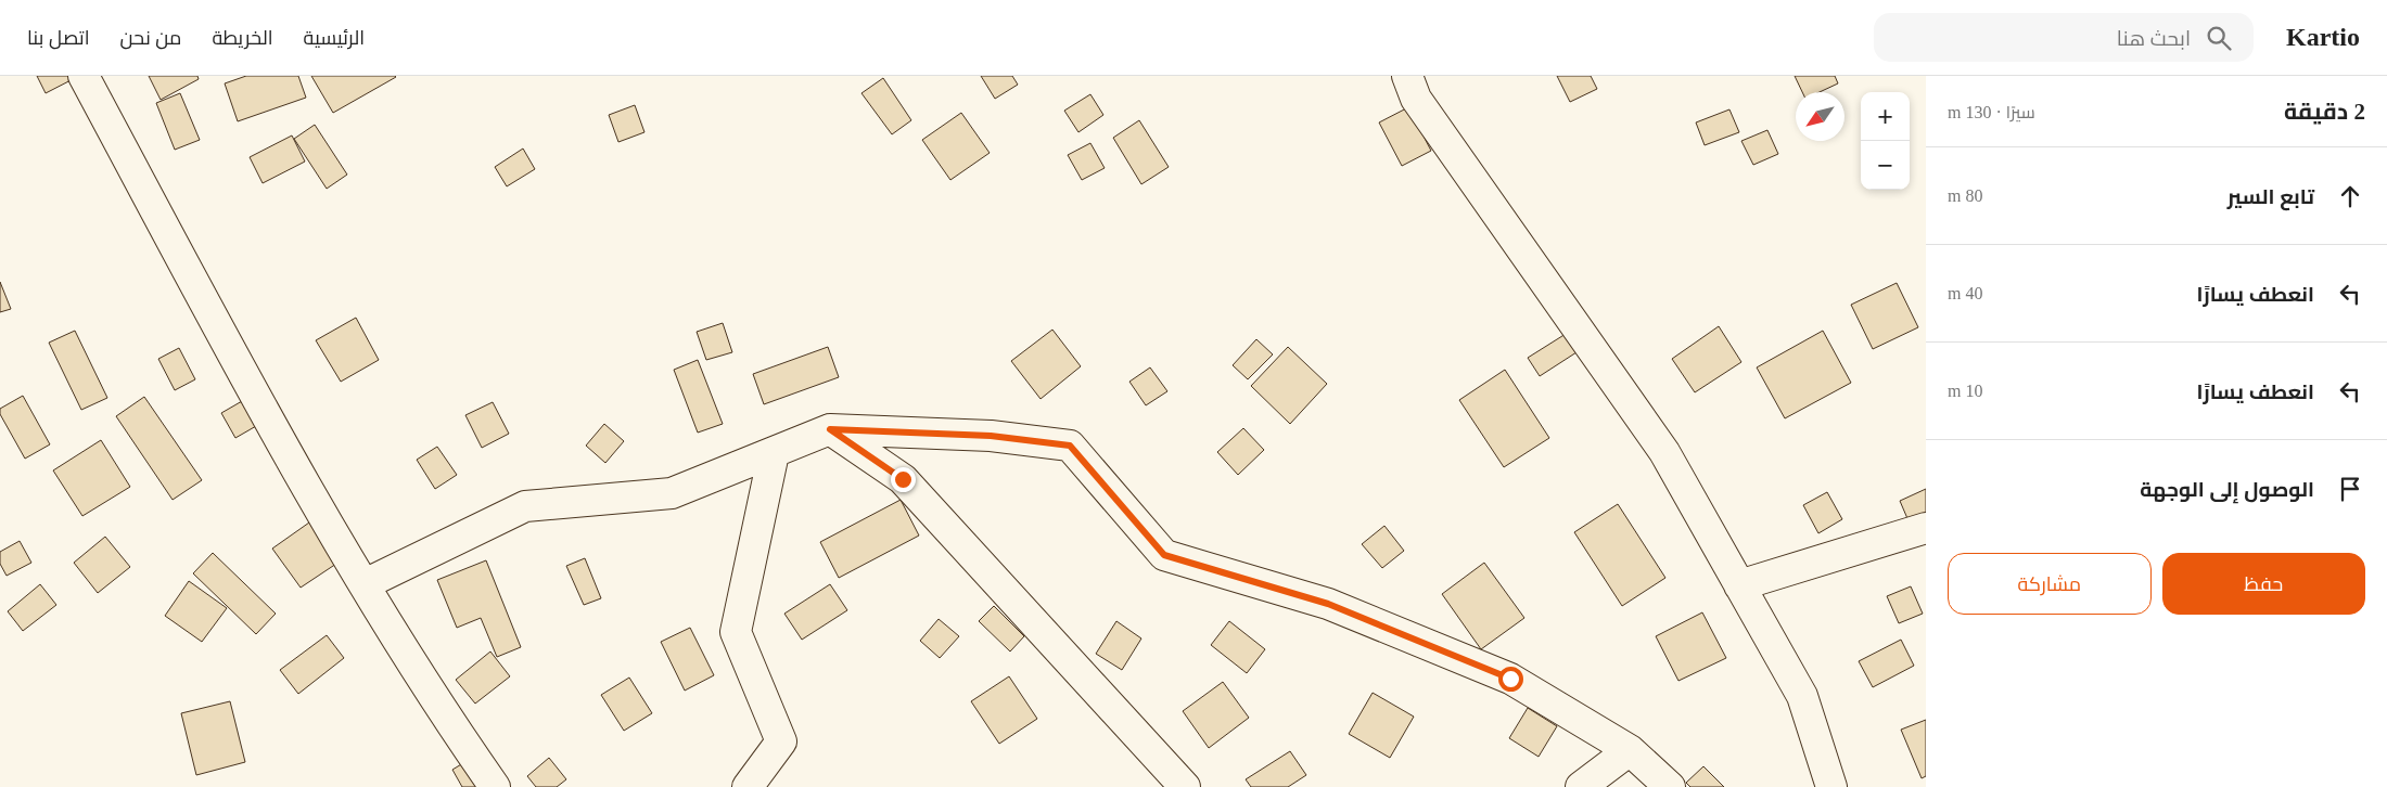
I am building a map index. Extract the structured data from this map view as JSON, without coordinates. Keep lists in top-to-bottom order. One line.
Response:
{"north":"bottom left","page":{"header":"Kartio","search":"ابحث هنا","nav":["الرئيسية","الخريطة","من نحن","اتصل بنا"],"heading":["2 دقيقة","سيرًا · 130 m"],"map_buttons":["+","−"],"list":[["تابع السير","80 m"],["انعطف يسارًا","40 m"],["انعطف يسارًا","10 m"],"الوصول إلى الوجهة"],"buttons":["حفظ","مشاركة"]}}
